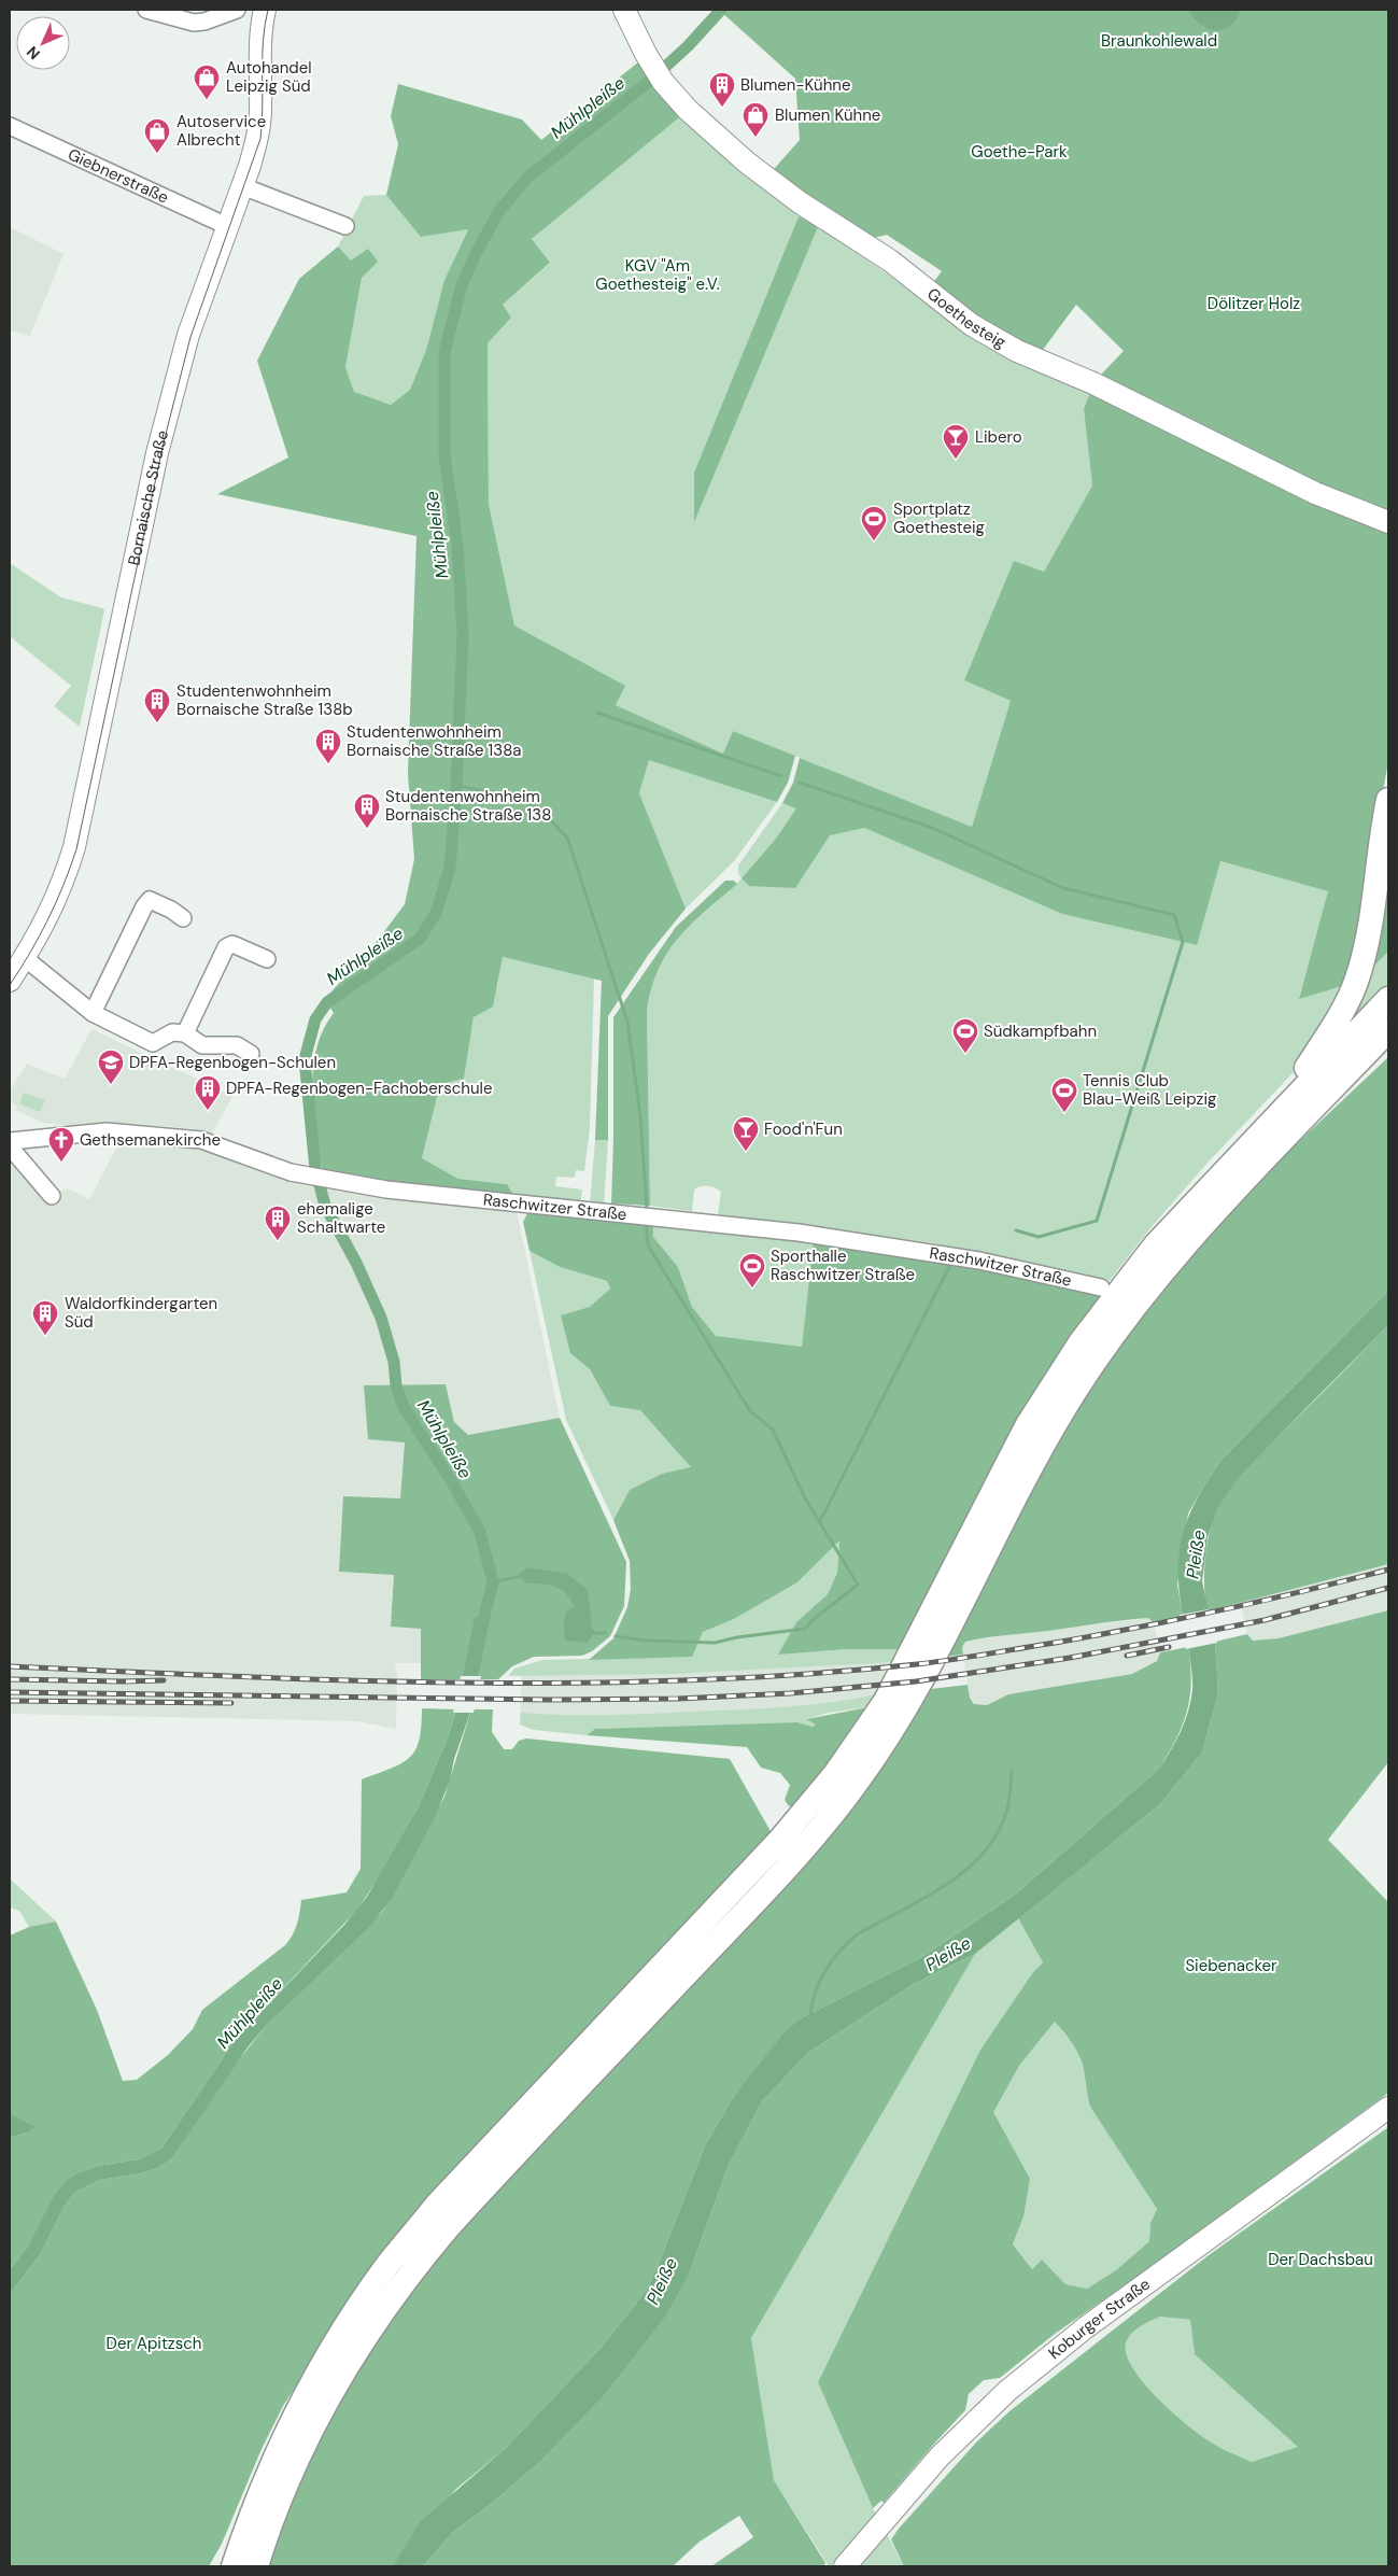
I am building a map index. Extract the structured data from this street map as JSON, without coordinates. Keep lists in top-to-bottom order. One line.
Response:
{"streets":{"main road":["Goethesteig","Bornaische Straße","Koburger Straße"],"street":["Giebnerstraße","Raschwitzer Straße"]},"crossings":[["Giebnerstraße","Bornaische Straße"]],"water":["Mühlpleiße","Pleiße"],"parks":["Braunkohlewald","Goethe-Park","KGV \"Am Goethesteig\" e.V.","Dölitzer Holz","Siebenacker","Der Dachsbau","Der Apitzsch"],"places":{"shop":["Autohandel Leipzig Süd","Blumen Kühne","Autoservice Albrecht"],"building":["Blumen-Kühne","Studentenwohnheim Bornaische Straße 138b","Studentenwohnheim Bornaische Straße 138a","Studentenwohnheim Bornaische Straße 138","DPFA-Regenbogen-Fachoberschule","ehemalige Schaltwarte","Waldorfkindergarten Süd"],"bar":["Libero","Food'n'Fun"],"sports":["Sportplatz Goethesteig","Südkampfbahn","Tennis Club Blau-Weiß Leipzig","Sporthalle Raschwitzer Straße"],"school or university":["DPFA-Regenbogen-Schulen"],"church":["Gethsemanekirche"]},"north":"bottom left"}
